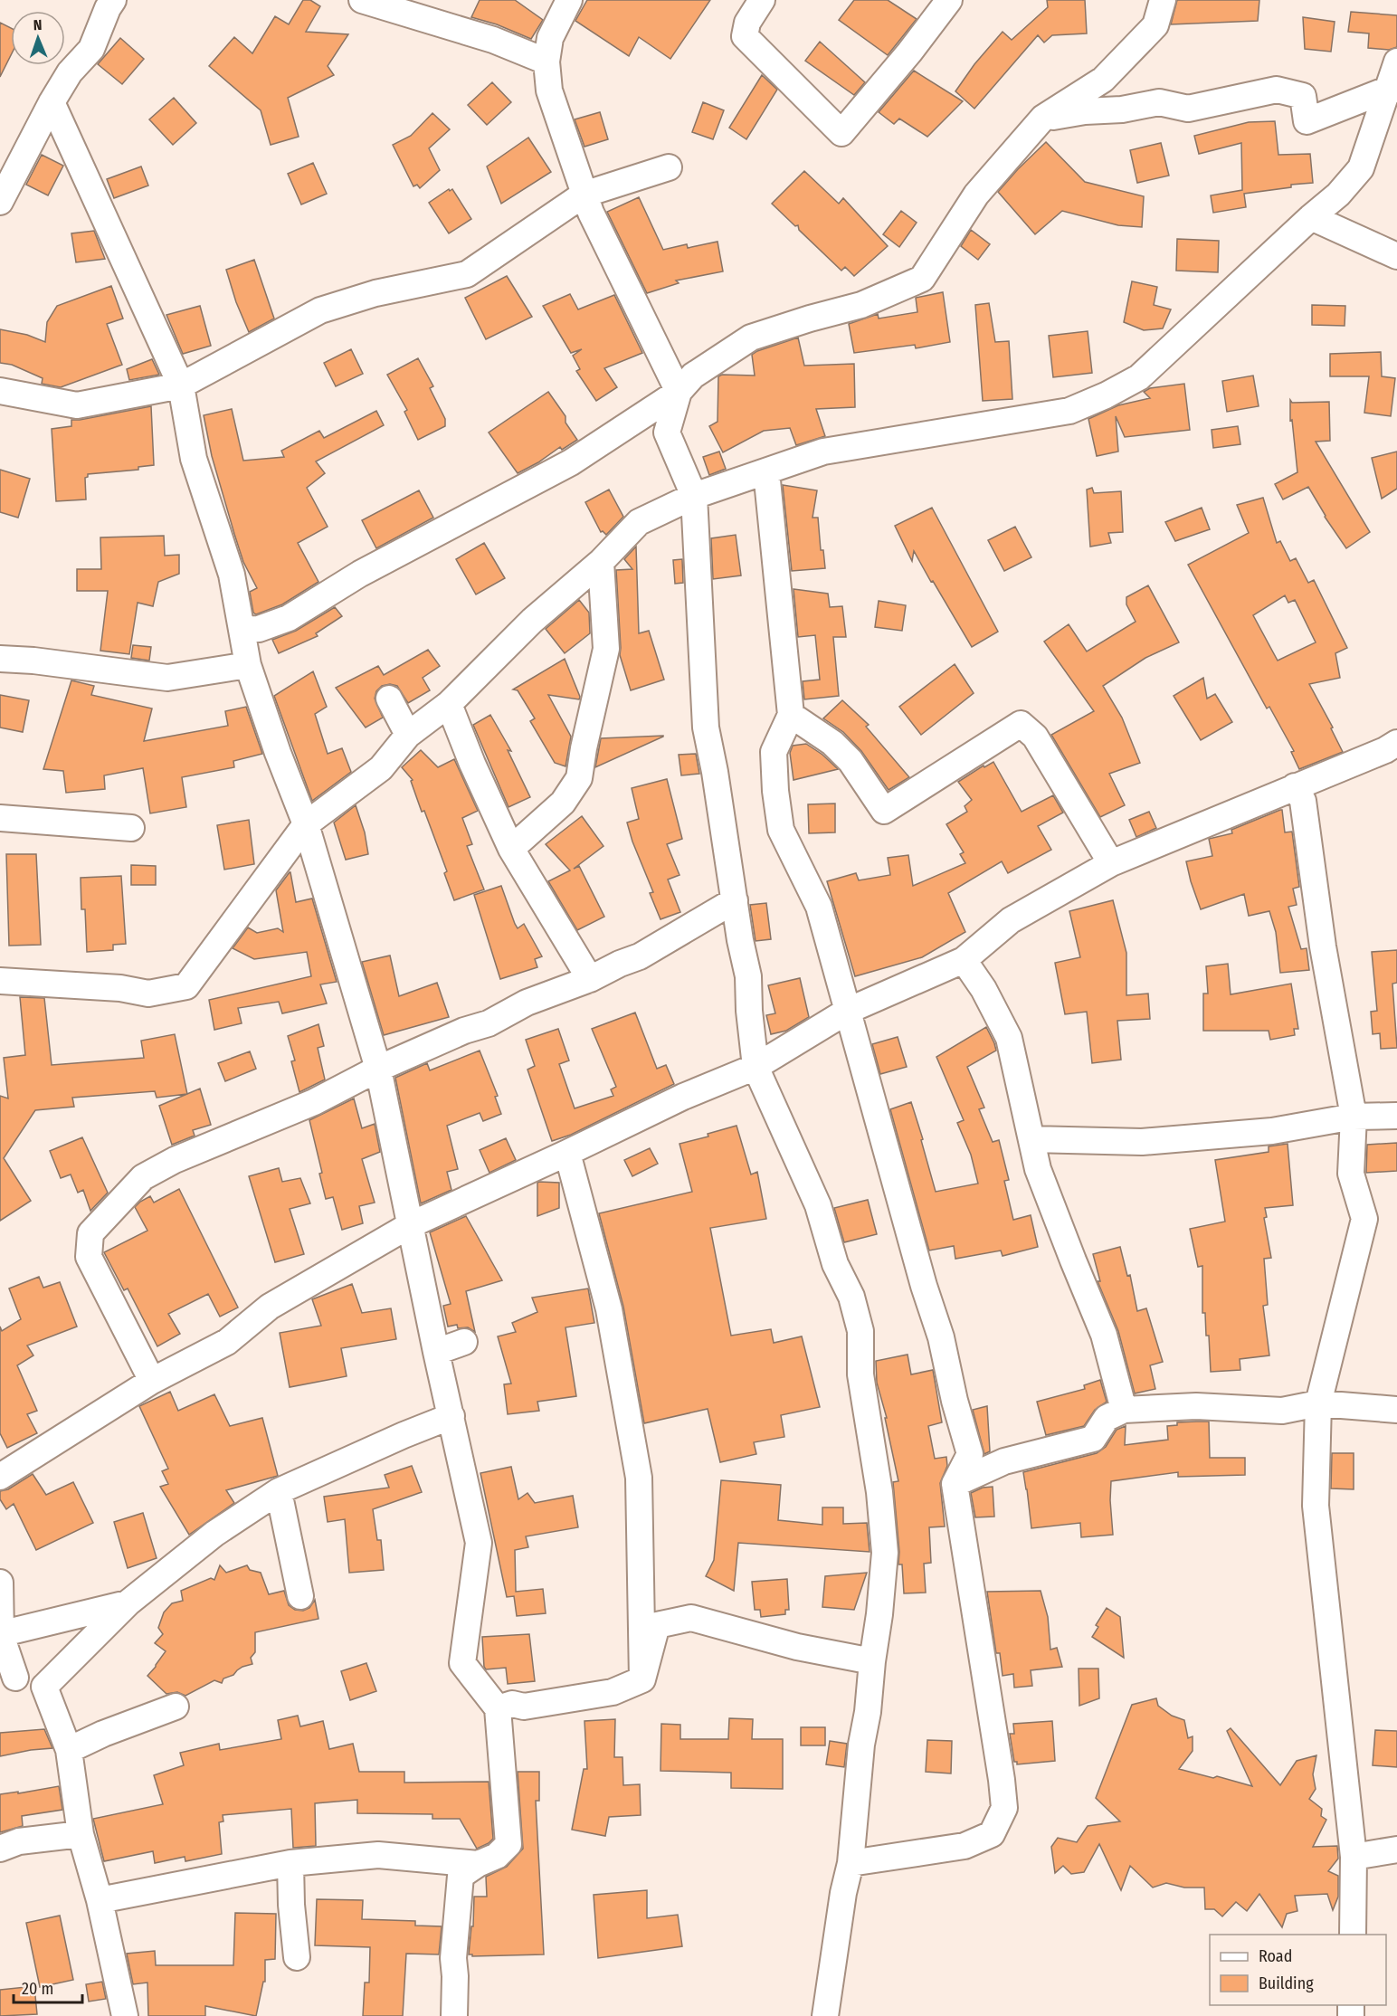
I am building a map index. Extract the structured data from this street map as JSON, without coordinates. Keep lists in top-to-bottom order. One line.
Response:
{"legend":["Road","Building"],"scale_bar":"20 m","north":"top"}
